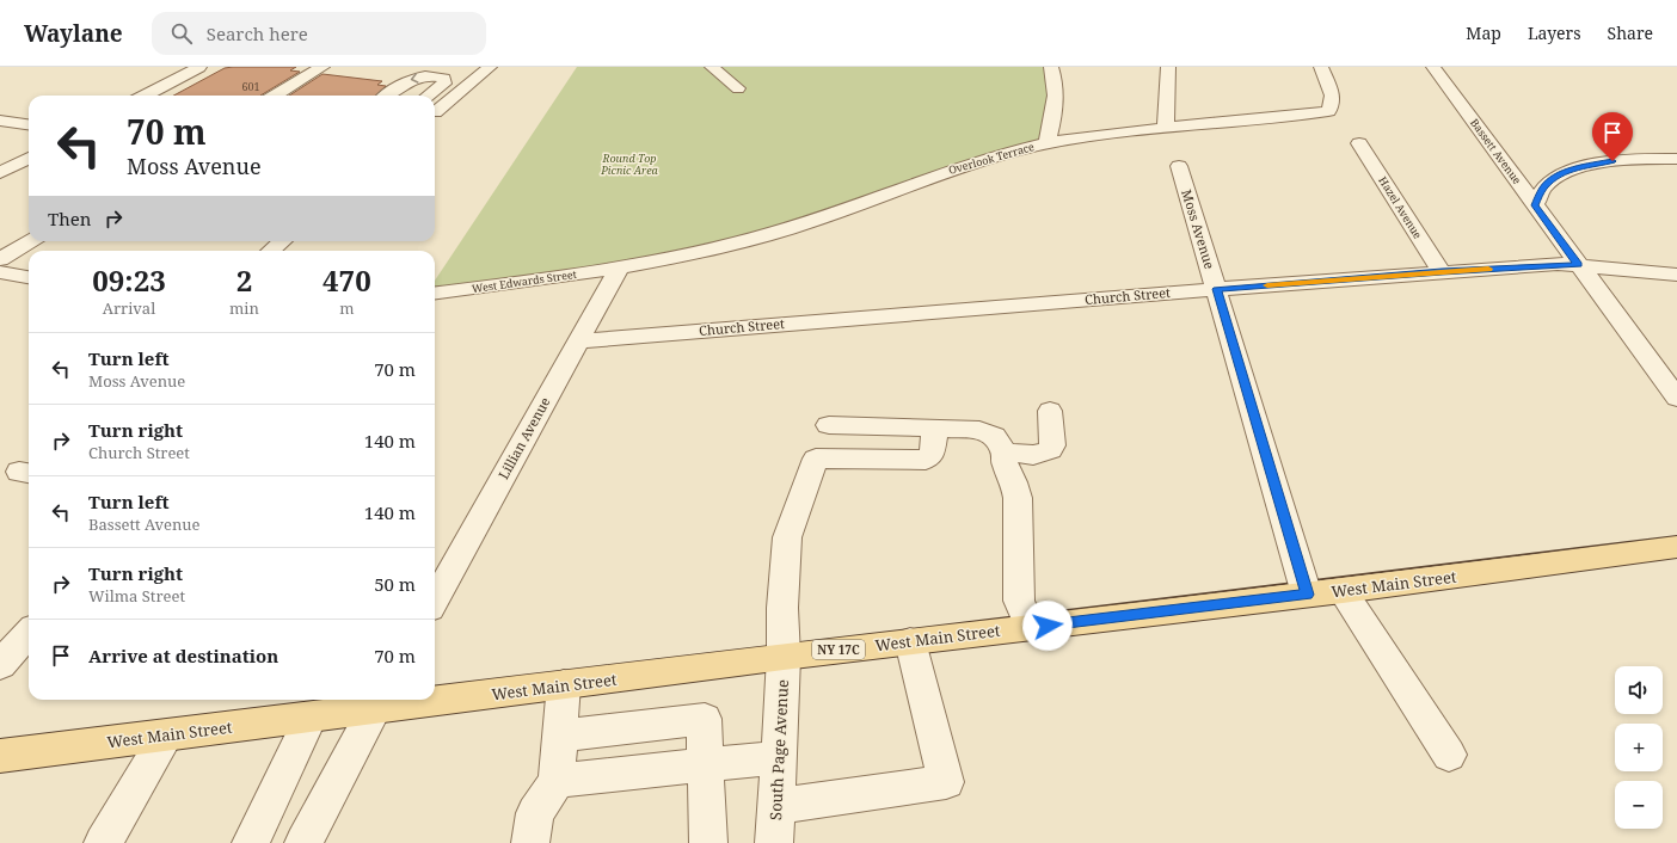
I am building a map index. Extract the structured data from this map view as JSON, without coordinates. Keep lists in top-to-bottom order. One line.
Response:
{"streets":{"main road":["West Main Street","NY 17C"],"street":["Bassett Avenue","Overlook Terrace","Hazel Avenue","Moss Avenue","West Edwards Street","Church Street","Lillian Avenue","South Page Avenue"]},"crossings":[["Bassett Avenue","Church Street"],["Overlook Terrace","West Edwards Street"],["Overlook Terrace","Lillian Avenue"],["Hazel Avenue","Church Street"],["Moss Avenue","Church Street"],["Moss Avenue","West Main Street"],["West Edwards Street","Lillian Avenue"],["Church Street","Lillian Avenue"],["West Main Street","South Page Avenue"]],"parks":["Round Top Picnic Area"],"house_numbers":["601"],"page":{"header":"Waylane","search":"Search here","nav":["Map","Layers","Share"],"turn":["70 m","Moss Avenue"],"then":"Then","eta":["09:23","Arrival","2","min","470","m"],"list":[{"name":"Turn left","note":"Moss Avenue","value":"70 m"},{"name":"Turn right","note":"Church Street","value":"140 m"},{"name":"Turn left","note":"Bassett Avenue","value":"140 m"},{"name":"Turn right","note":"Wilma Street","value":"50 m"},{"name":"Arrive at destination","value":"70 m"}],"map_buttons":["+","−"]}}
